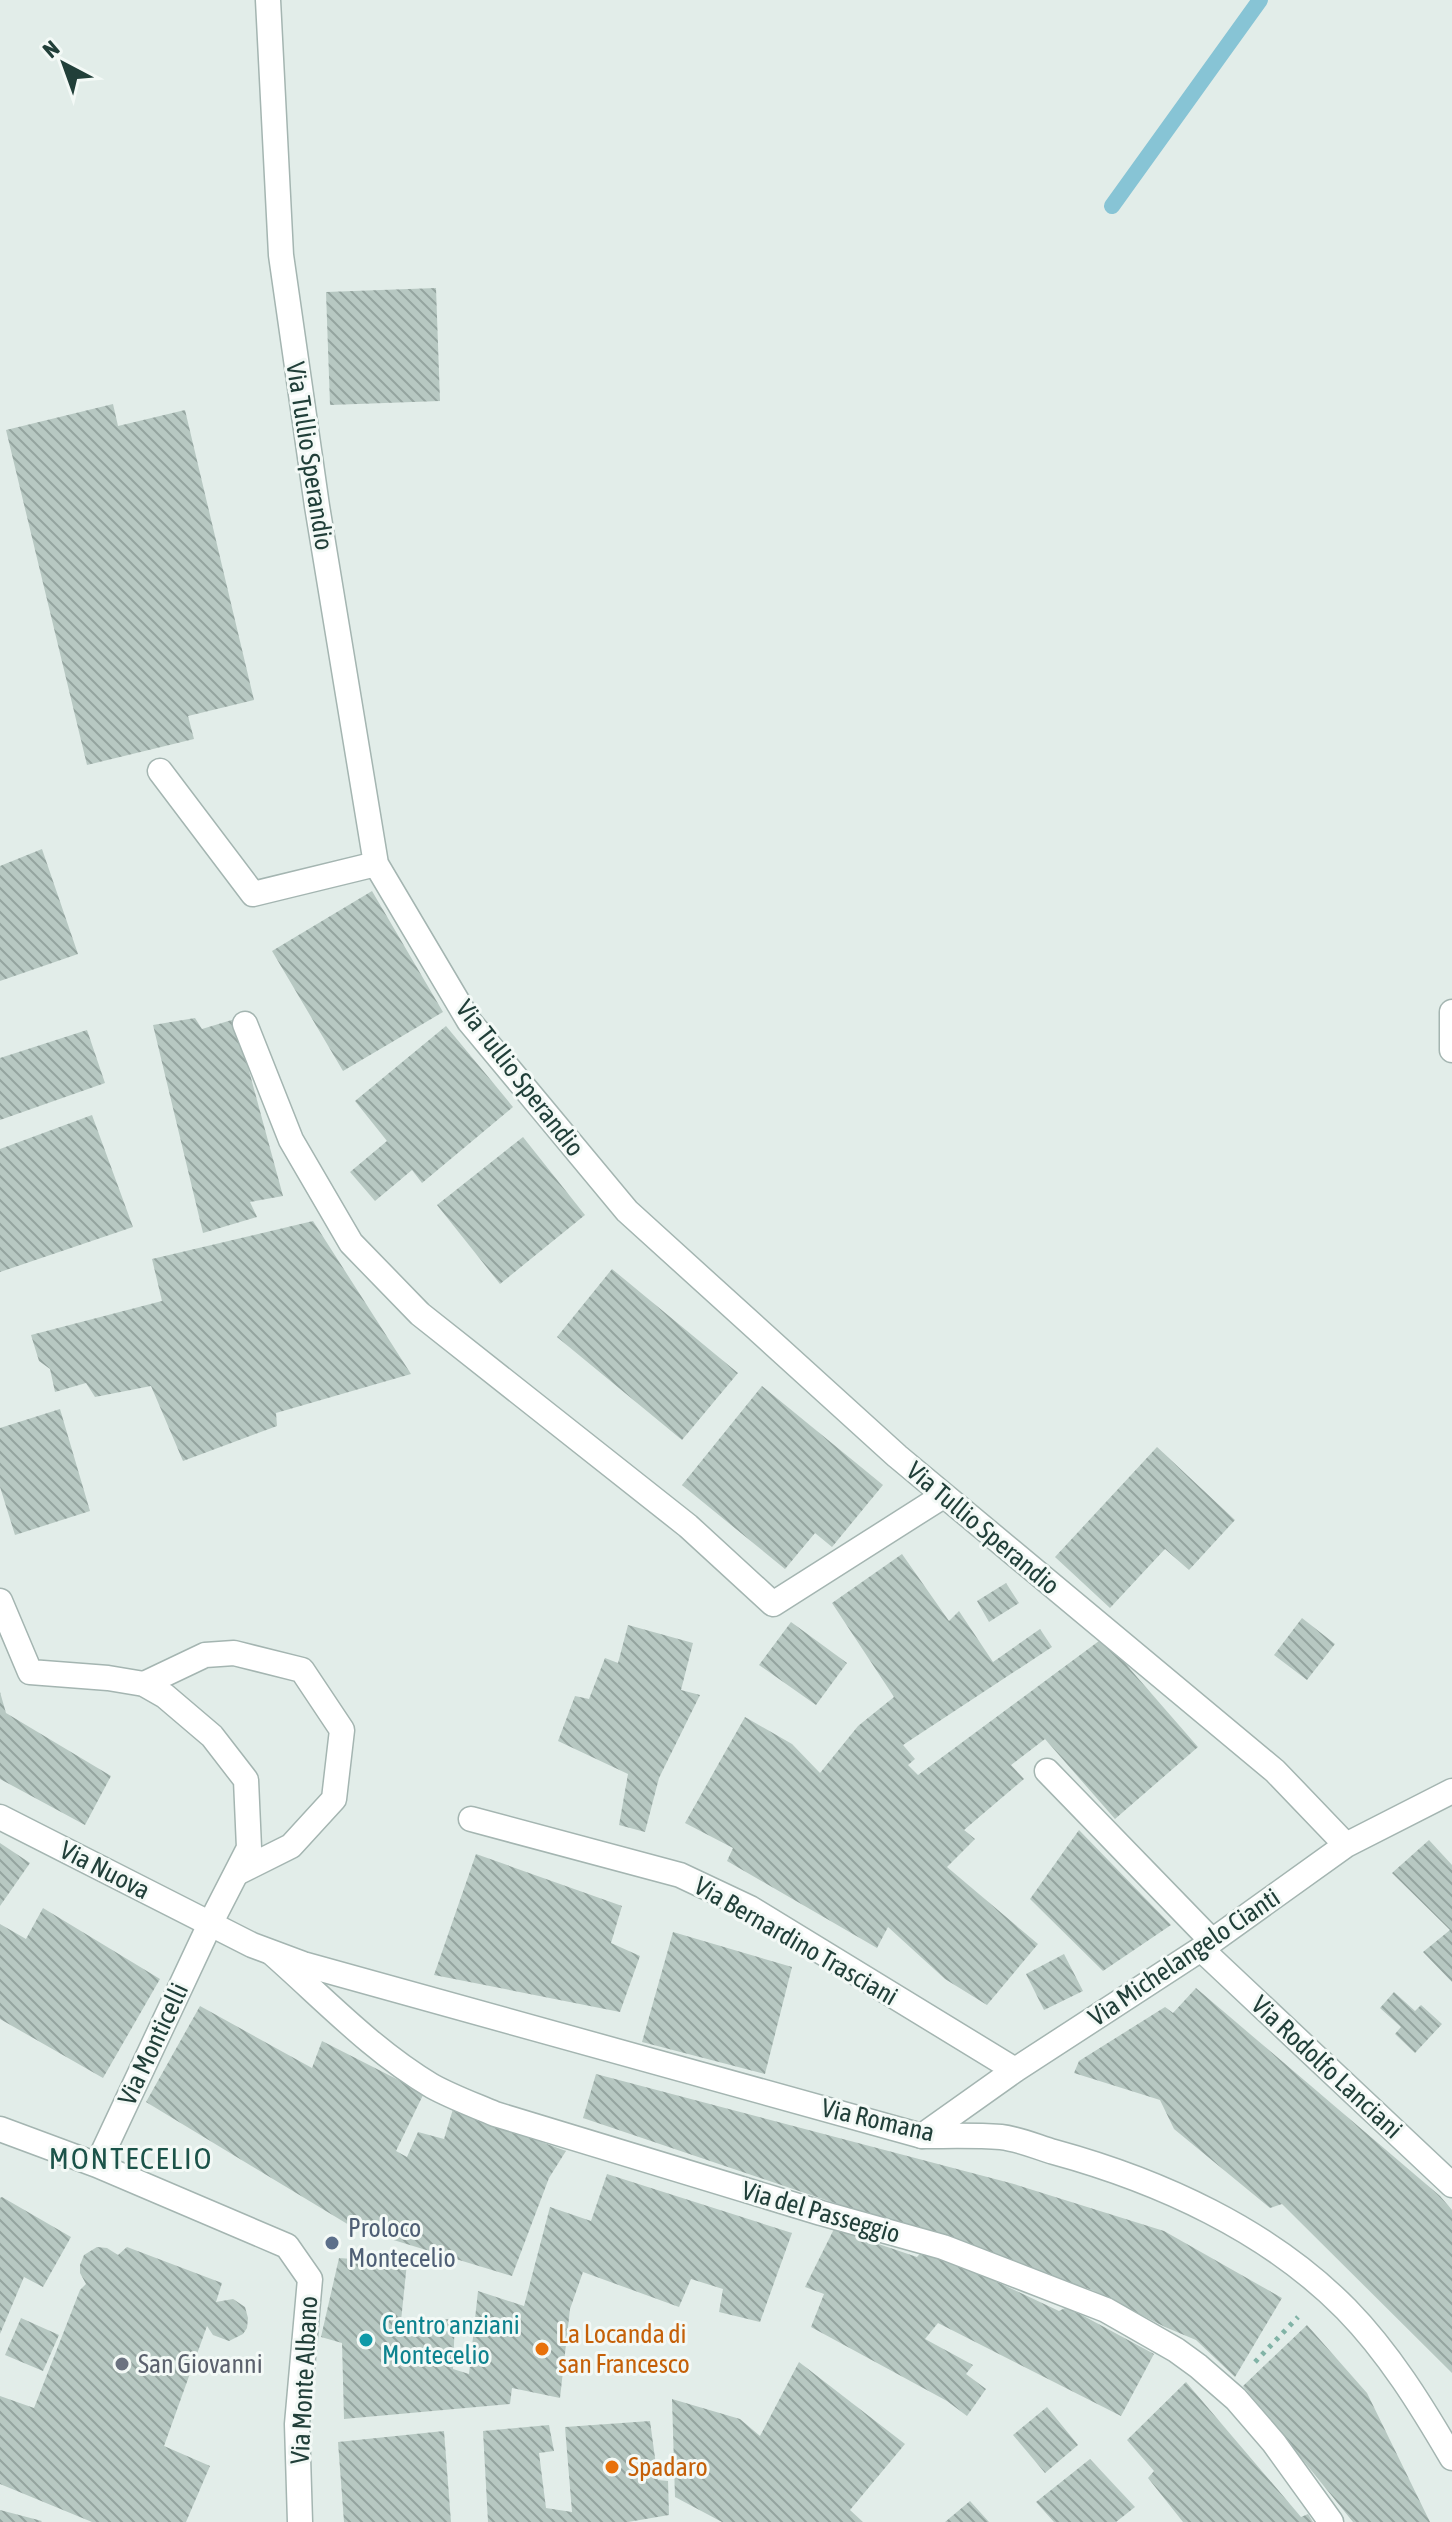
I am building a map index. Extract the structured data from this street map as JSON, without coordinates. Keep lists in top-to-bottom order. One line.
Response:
{"streets":{"street":["Via Tullio Sperandio","Via Nuova","Via Bernardino Trasciani","Via Michelangelo Cianti","Via Monticelli","Via Rodolfo Lanciani","Via Romana","Via del Passeggio","Via Monte Albano"]},"crossings":[["Via Tullio Sperandio","Via Michelangelo Cianti"],["Via Nuova","Via Monticelli"],["Via Nuova","Via Romana"],["Via Bernardino Trasciani","Via Michelangelo Cianti"],["Via Michelangelo Cianti","Via Rodolfo Lanciani"],["Via Michelangelo Cianti","Via Romana"],["Via Monticelli","Via Romana"],["Via Monticelli","Via Monte Albano"],["Via Romana","Via del Passeggio"]],"districts":["MONTECELIO"],"places":["Proloco Montecelio","Centro anziani Montecelio","La Locanda di san Francesco","San Giovanni","Spadaro"],"north":"top left"}
